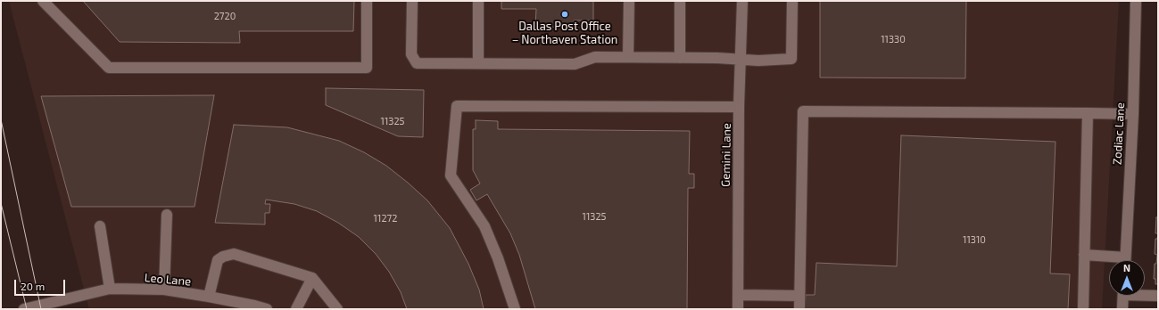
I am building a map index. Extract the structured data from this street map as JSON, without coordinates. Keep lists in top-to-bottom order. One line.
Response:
{"streets":{"street":["Zodiac Lane","Gemini Lane","Leo Lane"]},"places":["Dallas Post Office – Northaven Station"],"house_numbers":["2720","11330","11325","11325","11272","11310"],"scale_bar":"20 m","north":"top"}
